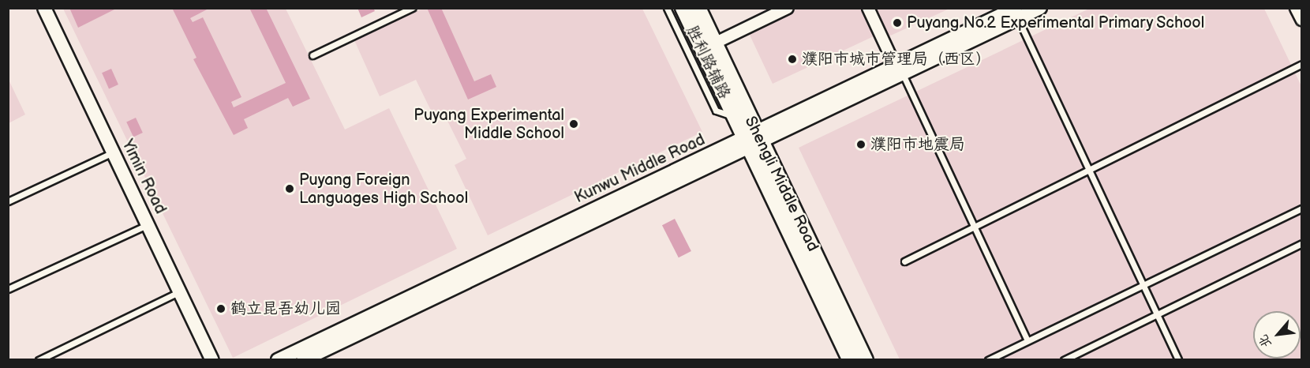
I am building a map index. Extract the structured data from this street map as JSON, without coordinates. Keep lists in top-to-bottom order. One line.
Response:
{"streets":{"main road":["Shengli Middle Road"],"street":["Kunwu Middle Road","Yimin Road"],"lane":["胜利路辅路"]},"crossings":[["胜利路辅路","Shengli Middle Road"],["Kunwu Middle Road","Shengli Middle Road"]],"places":["Puyang No.2 Experimental Primary School","濮阳市城市管理局（西区）","Puyang Experimental Middle School","濮阳市地震局","Puyang Foreign Languages High School","鹤立昆吾幼儿园"],"north":"bottom left"}
